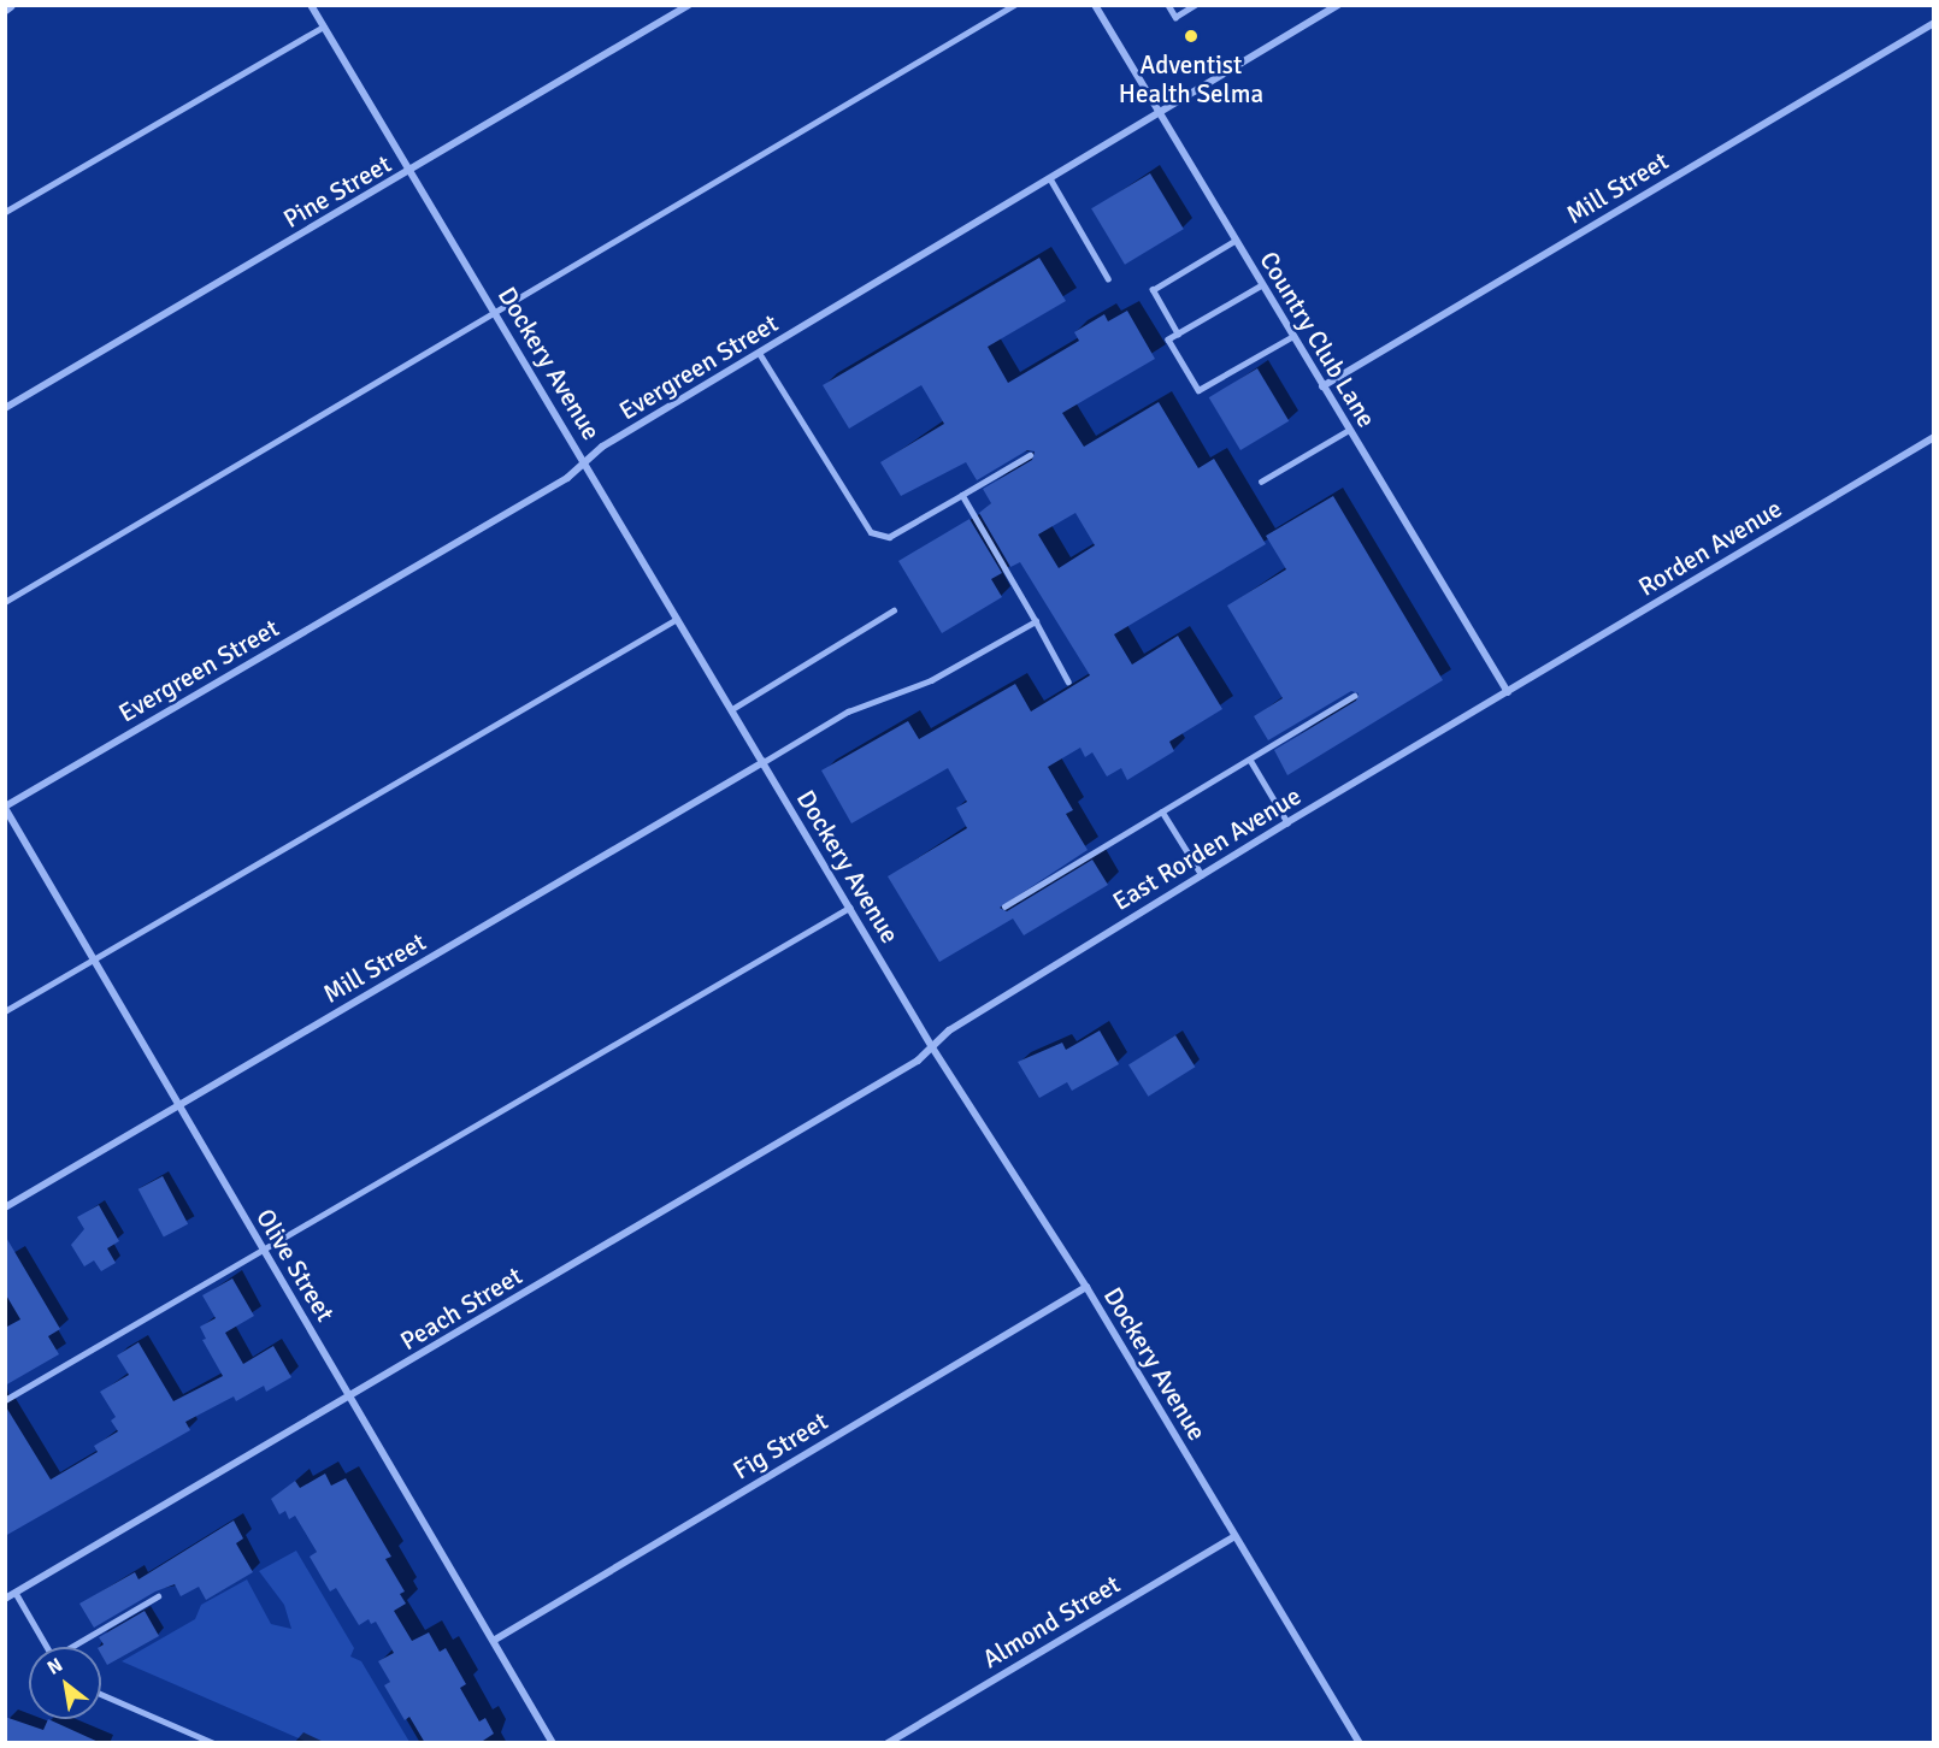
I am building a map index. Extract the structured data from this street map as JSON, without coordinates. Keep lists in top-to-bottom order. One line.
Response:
{"streets":{"street":["Mill Street","Pine Street","Country Club Lane","Dockery Avenue","Evergreen Street","Rorden Avenue","East Rorden Avenue","Olive Street","Peach Street","Fig Street","Almond Street"]},"crossings":[["Mill Street","Country Club Lane"],["Mill Street","Dockery Avenue"],["Mill Street","Olive Street"],["Pine Street","Dockery Avenue"],["Country Club Lane","Evergreen Street"],["Country Club Lane","Rorden Avenue"],["Country Club Lane","East Rorden Avenue"],["Dockery Avenue","Evergreen Street"],["Dockery Avenue","East Rorden Avenue"],["Dockery Avenue","Peach Street"],["Dockery Avenue","Fig Street"],["Dockery Avenue","Almond Street"],["Evergreen Street","Olive Street"],["Rorden Avenue","East Rorden Avenue"],["East Rorden Avenue","Peach Street"],["Olive Street","Peach Street"],["Olive Street","Fig Street"]],"places":["Adventist Health Selma"],"north":"top left"}
